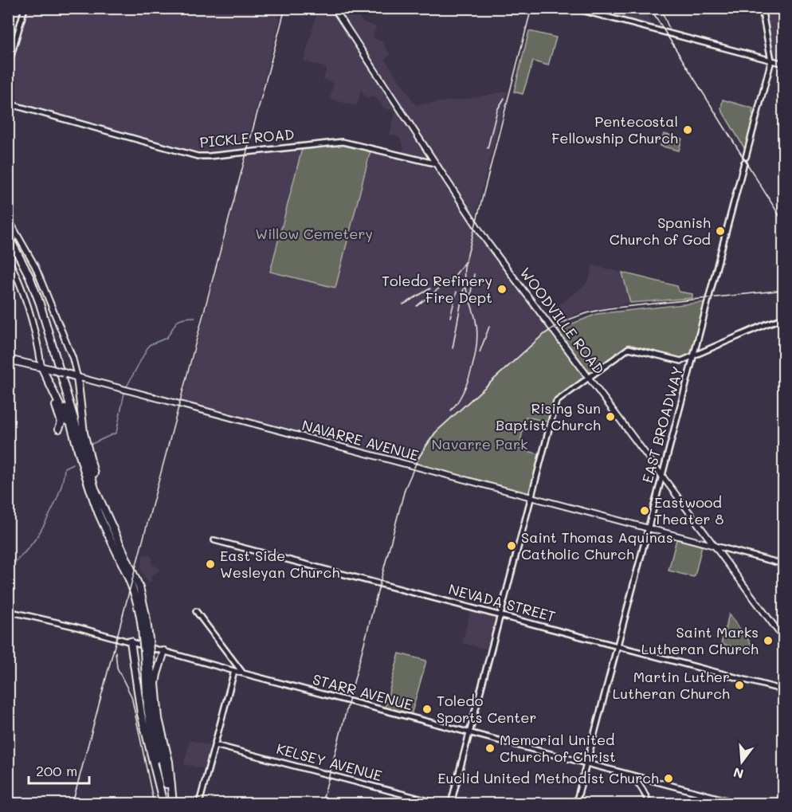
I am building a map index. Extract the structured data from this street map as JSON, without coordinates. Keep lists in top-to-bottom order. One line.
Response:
{"streets":{"highway":["NAVARRE AVENUE"],"main road":["WOODVILLE ROAD"],"street":["PICKLE ROAD","EAST BROADWAY","NEVADA STREET","STARR AVENUE","KELSEY AVENUE"]},"crossings":[["PICKLE ROAD","WOODVILLE ROAD"],["WOODVILLE ROAD","EAST BROADWAY"],["WOODVILLE ROAD","NAVARRE AVENUE"],["EAST BROADWAY","NAVARRE AVENUE"],["EAST BROADWAY","NEVADA STREET"],["EAST BROADWAY","STARR AVENUE"]],"parks":["Willow Cemetery","Navarre Park"],"places":["Pentecostal Fellowship Church","Spanish Church of God","Toledo Refinery Fire Dept","Rising Sun Baptist Church","Eastwood Theater 8","Saint Thomas Aquinas Catholic Church","East Side Wesleyan Church","Saint Marks Lutheran Church","Martin Luther Lutheran Church","Toledo Sports Center","Memorial United Church of Christ","Euclid United Methodist Church"],"scale_bar":"200 m","north":"bottom"}
